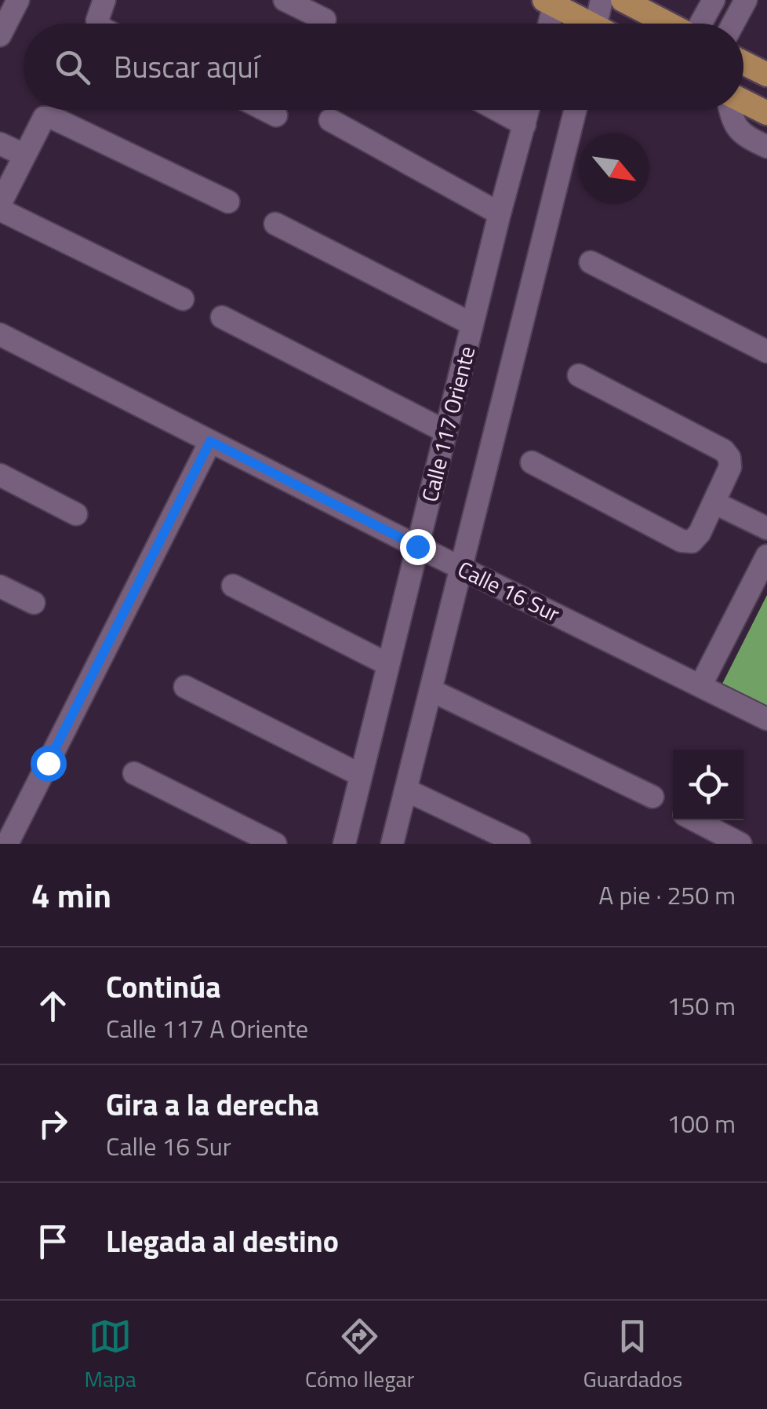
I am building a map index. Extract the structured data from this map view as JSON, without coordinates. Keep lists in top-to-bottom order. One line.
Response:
{"streets":{"street":["Calle 117 Oriente","Calle 16 Sur"]},"crossings":[["Calle 117 Oriente","Calle 16 Sur"]],"north":"bottom right","page":{"search":"Buscar aquí","heading":["4 min","A pie · 250 m"],"list":[["Continúa","Calle 117 A Oriente","150 m"],["Gira a la derecha","Calle 16 Sur","100 m"],"Llegada al destino"],"nav":["Mapa","Cómo llegar","Guardados"]}}
